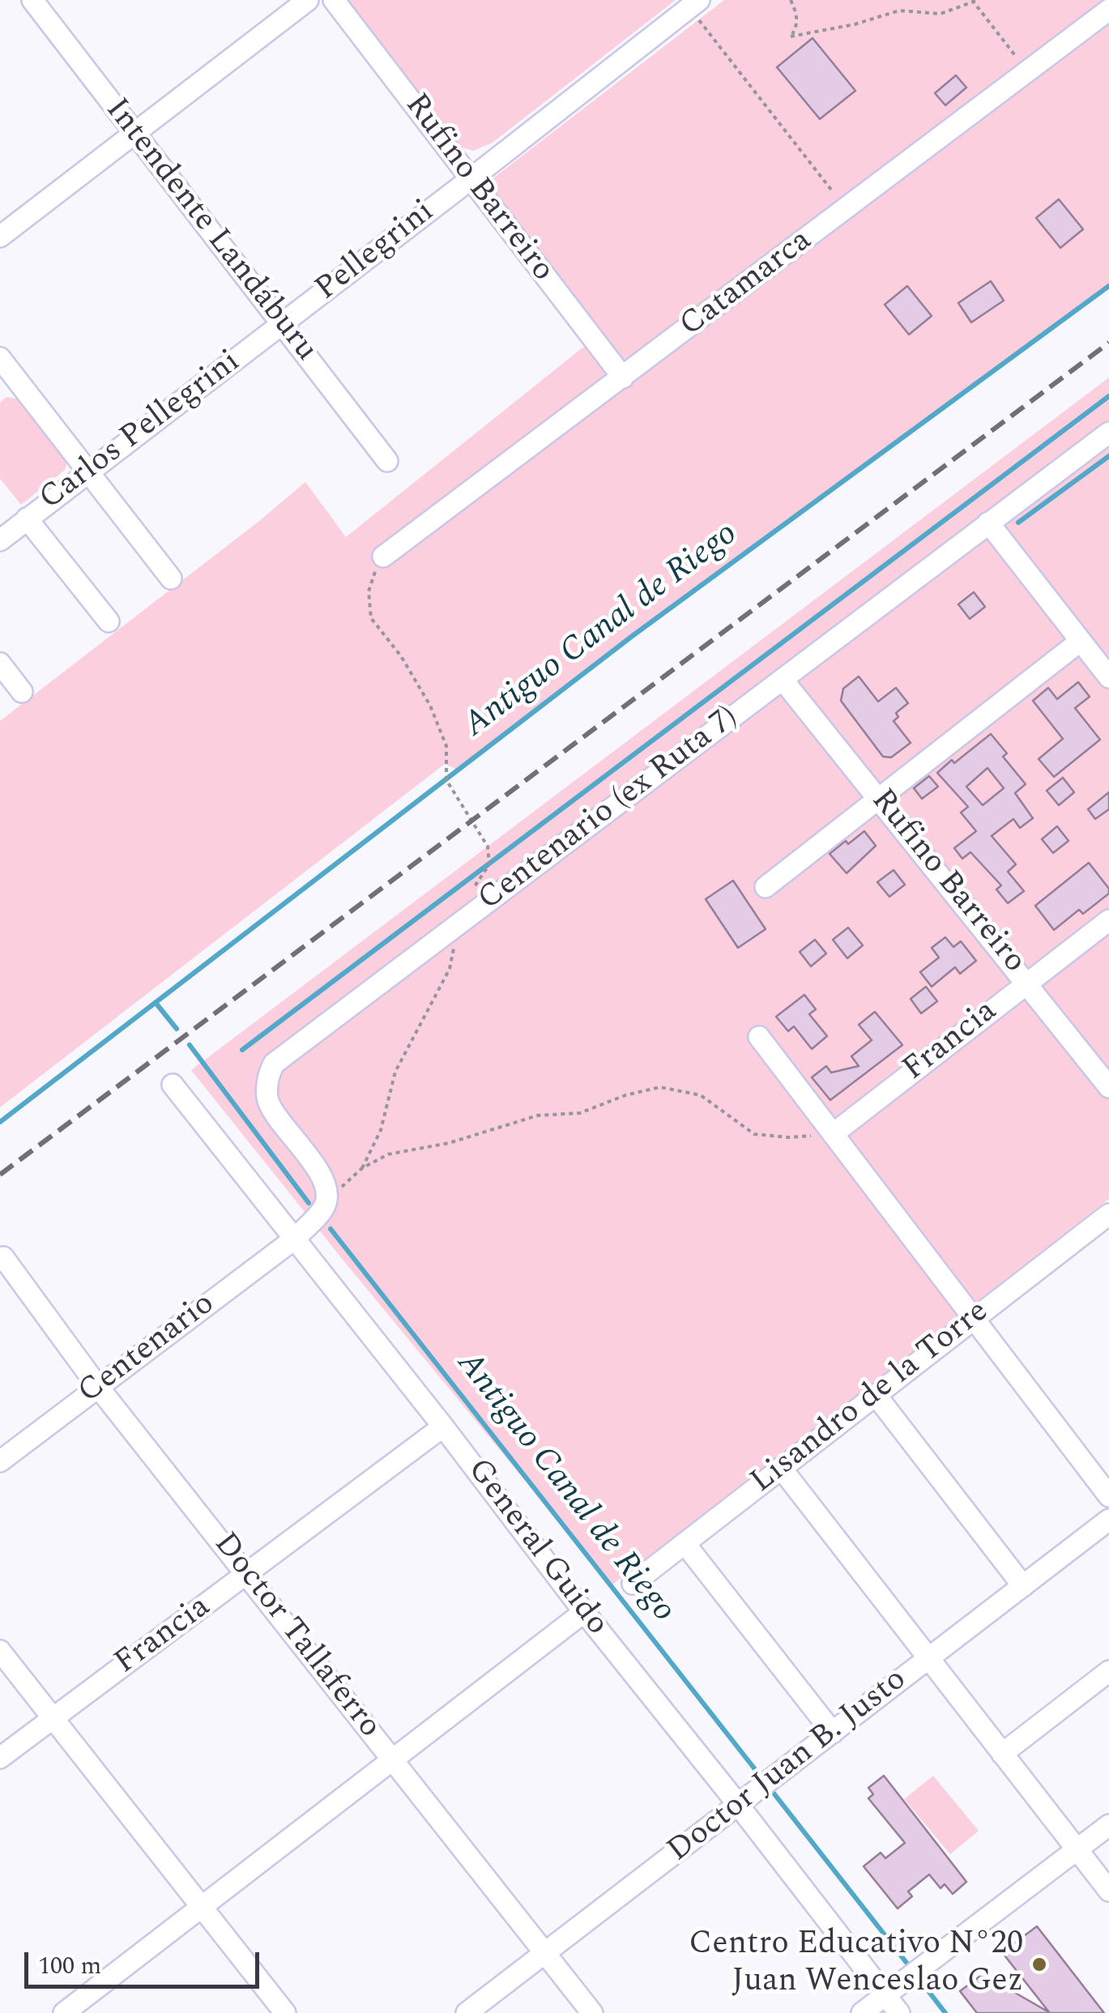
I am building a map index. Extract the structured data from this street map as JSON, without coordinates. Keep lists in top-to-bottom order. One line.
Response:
{"streets":{"street":["Rufino Barreiro","Intendente Landáburu","Pellegrini","Catamarca","Carlos Pellegrini","Centenario (ex Ruta 7)","Francia","Centenario","Lisandro de la Torre","General Guido","Doctor Tallaferro","Doctor Juan B. Justo"]},"crossings":[["Rufino Barreiro","Pellegrini"],["Rufino Barreiro","Catamarca"],["Rufino Barreiro","Centenario (ex Ruta 7)"],["Rufino Barreiro","Francia"],["Intendente Landáburu","Pellegrini"],["Intendente Landáburu","Carlos Pellegrini"],["Pellegrini","Carlos Pellegrini"],["Francia","General Guido"],["Francia","Doctor Tallaferro"],["Centenario","General Guido"],["Centenario","Doctor Tallaferro"],["General Guido","Doctor Juan B. Justo"],["Doctor Tallaferro","Doctor Juan B. Justo"]],"water":["Antiguo Canal de Riego"],"places":["Centro Educativo N°20 Juan Wenceslao Gez"],"scale_bar":"100 m"}
